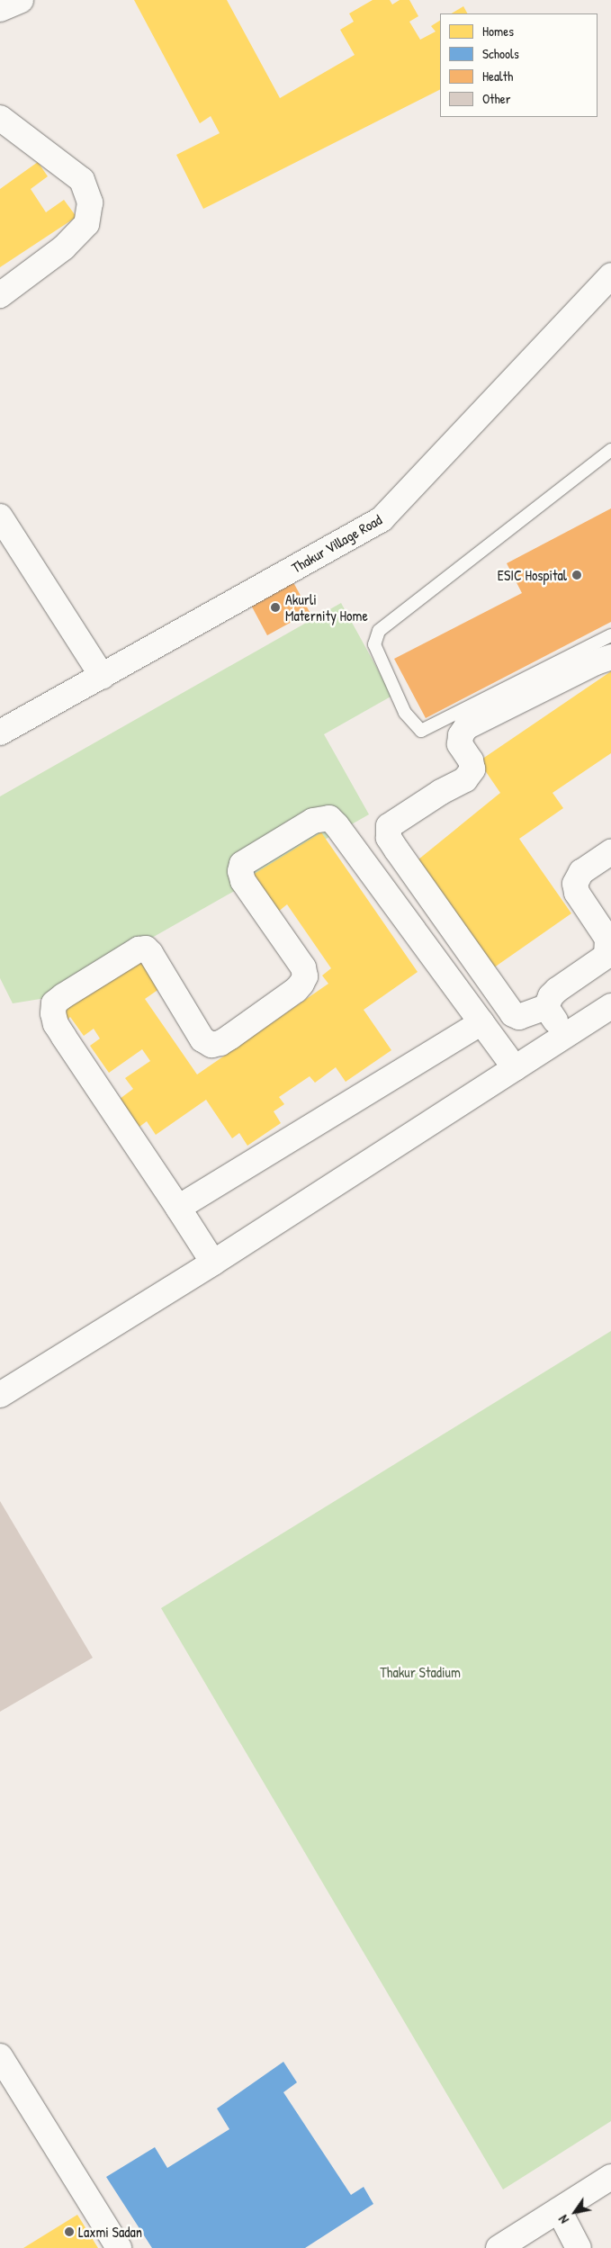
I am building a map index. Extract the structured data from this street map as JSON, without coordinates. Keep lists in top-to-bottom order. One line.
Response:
{"streets":{"street":["Thakur Village Road"]},"parks":["Thakur Stadium"],"places":["ESIC Hospital","Akurli Maternity Home","Laxmi Sadan"],"legend":["Homes","Schools","Health","Other"],"north":"bottom left"}
